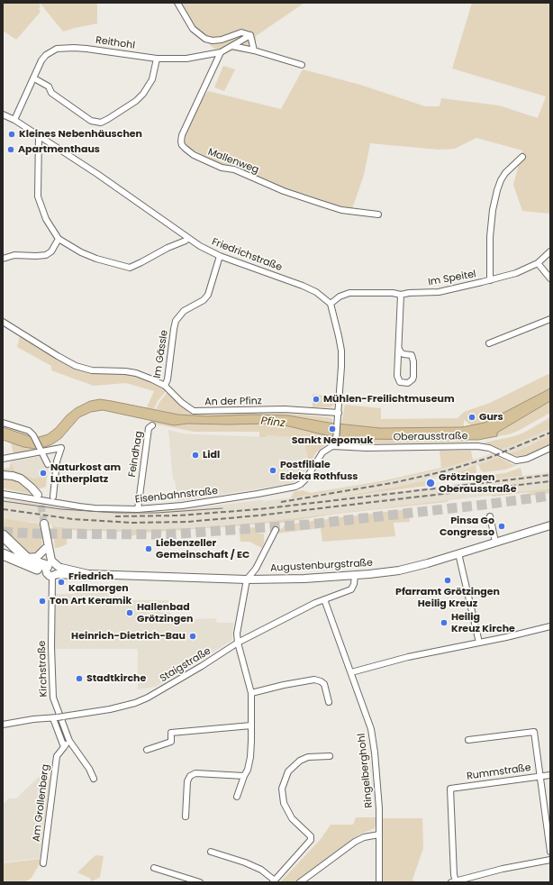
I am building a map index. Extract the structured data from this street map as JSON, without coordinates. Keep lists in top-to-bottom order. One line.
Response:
{"streets":{"street":["Reithohl","Mallenweg","Friedrichstraße","Im Speitel","Im Gässle","An der Pfinz","Oberausstraße","Feindhag","Eisenbahnstraße","Augustenburgstraße","Staigstraße","Kirchstraße","Ringelberghohl","Rummstraße","Am Grollenberg"]},"crossings":[["Reithohl","Mallenweg"],["Reithohl","Friedrichstraße"],["Friedrichstraße","Im Speitel"],["Friedrichstraße","Im Gässle"],["Im Gässle","An der Pfinz"],["Oberausstraße","Eisenbahnstraße"],["Feindhag","Eisenbahnstraße"],["Augustenburgstraße","Staigstraße"],["Augustenburgstraße","Kirchstraße"],["Staigstraße","Ringelberghohl"]],"water":["Pfinz"],"places":["Kleines Nebenhäuschen","Apartmenthaus","Mühlen-Freilichtmuseum","Gurs","Sankt Nepomuk","Lidl","Postfiliale Edeka Rothfuss","Naturkost am Lutherplatz","Grötzingen Oberausstraße","Pinsa Go Congresso","Liebenzeller Gemeinschaft / EC","Pfarramt Grötzingen Heilig Kreuz","Friedrich Kallmorgen","Ton Art Keramik","Hallenbad Grötzingen","Heilig Kreuz Kirche","Heinrich-Dietrich-Bau","Stadtkirche"]}
